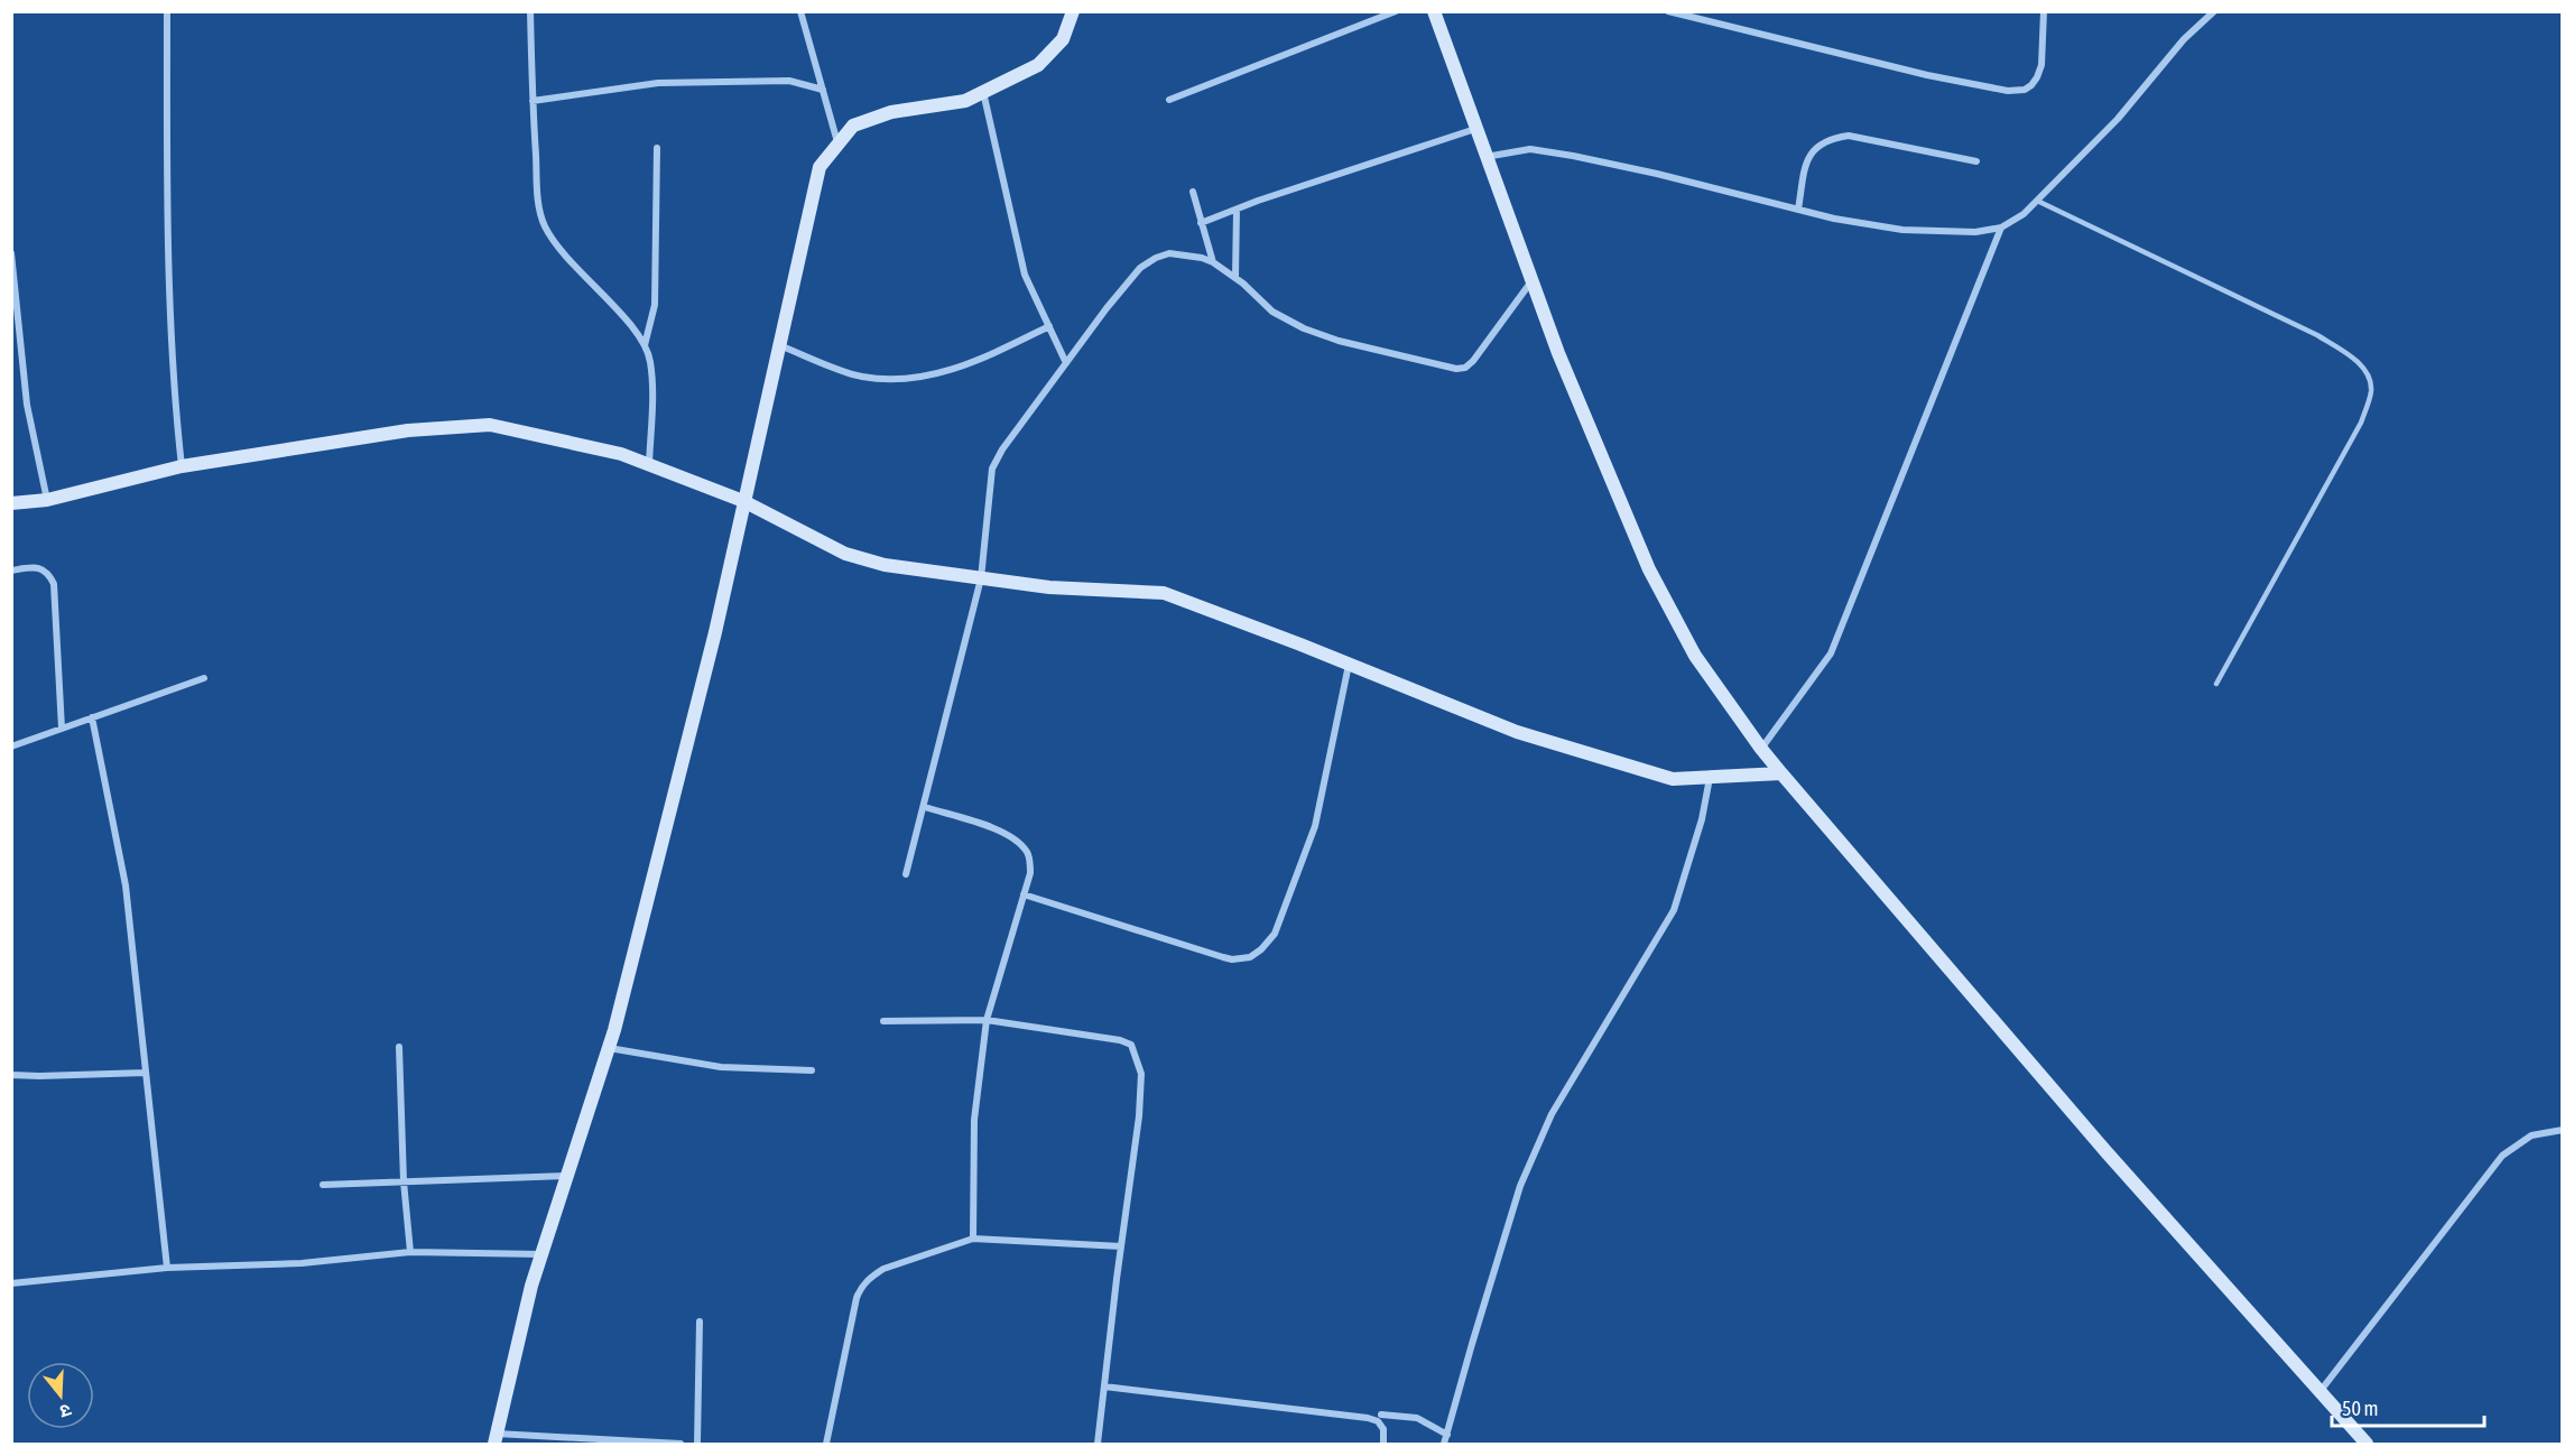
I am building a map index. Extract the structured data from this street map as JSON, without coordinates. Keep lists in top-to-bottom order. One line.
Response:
{"scale_bar":"50 m","north":"bottom"}
